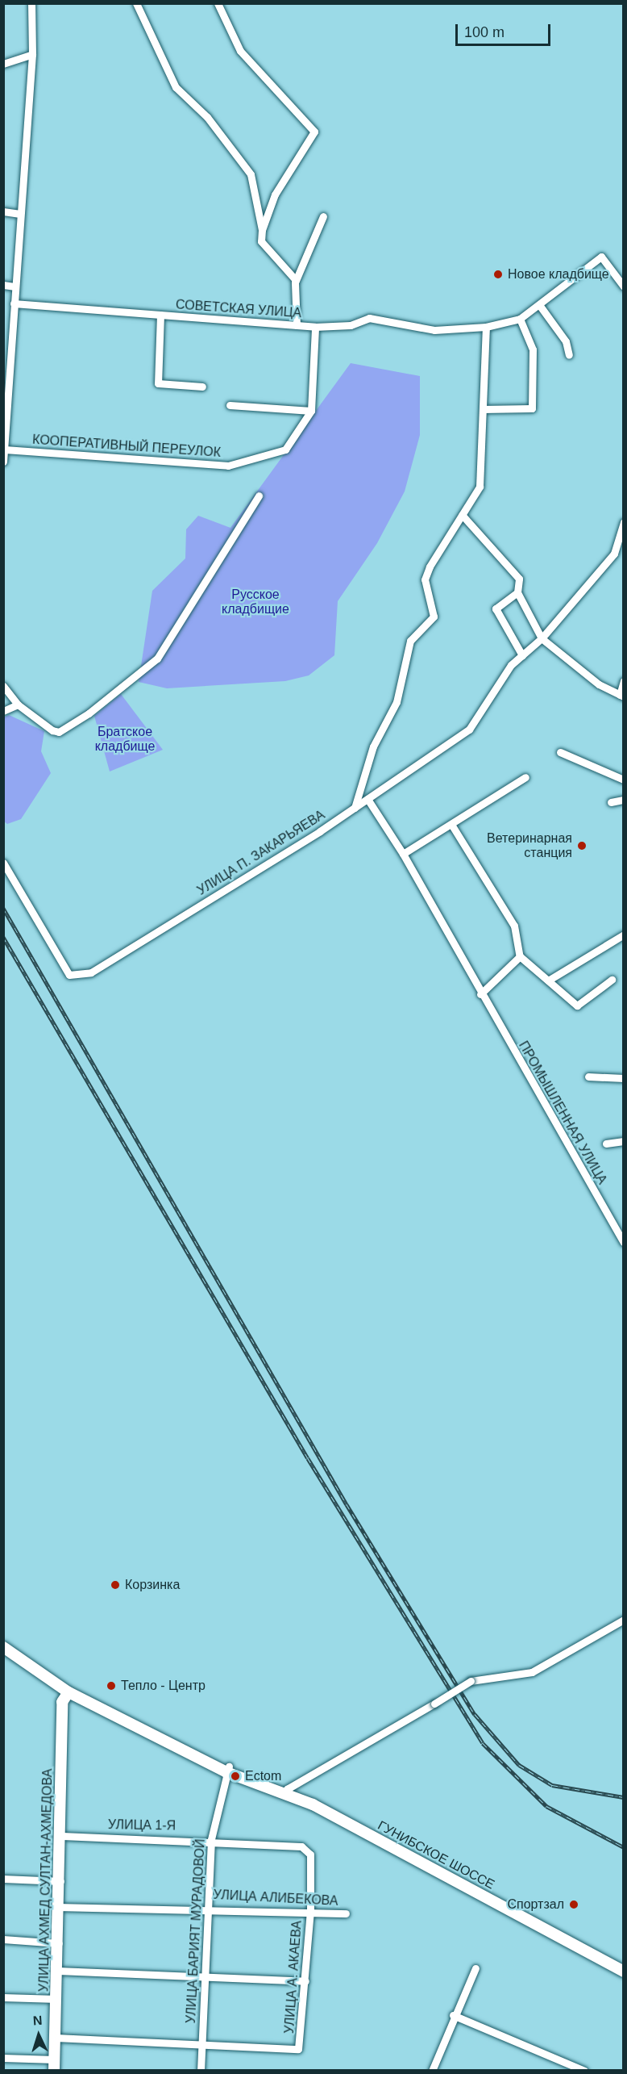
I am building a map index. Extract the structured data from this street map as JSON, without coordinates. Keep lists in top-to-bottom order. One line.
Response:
{"streets":{"main road":["ГУНИБСКОЕ ШОССЕ","УЛИЦА АХМЕД СУЛТАН-АХМЕДОВА"],"street":["СОВЕТСКАЯ УЛИЦА","КООПЕРАТИВНЫЙ ПЕРЕУЛОК","УЛИЦА П. ЗАКАРЬЯЕВА","ПРОМЫШЛЕННАЯ УЛИЦА","УЛИЦА 1-Я","УЛИЦА АЛИБЕКОВА","УЛИЦА БАРИЯТ МУРАДОВОЙ","УЛИЦА А. АКАЕВА"]},"crossings":[["СОВЕТСКАЯ УЛИЦА","КООПЕРАТИВНЫЙ ПЕРЕУЛОК"],["УЛИЦА П. ЗАКАРЬЯЕВА","ПРОМЫШЛЕННАЯ УЛИЦА"],["УЛИЦА 1-Я","УЛИЦА АХМЕД СУЛТАН-АХМЕДОВА"],["УЛИЦА 1-Я","УЛИЦА БАРИЯТ МУРАДОВОЙ"],["УЛИЦА 1-Я","УЛИЦА А. АКАЕВА"],["ГУНИБСКОЕ ШОССЕ","УЛИЦА БАРИЯТ МУРАДОВОЙ"],["УЛИЦА АХМЕД СУЛТАН-АХМЕДОВА","УЛИЦА АЛИБЕКОВА"],["УЛИЦА АЛИБЕКОВА","УЛИЦА БАРИЯТ МУРАДОВОЙ"],["УЛИЦА АЛИБЕКОВА","УЛИЦА А. АКАЕВА"],["УЛИЦА БАРИЯТ МУРАДОВОЙ","УЛИЦА А. АКАЕВА"]],"parks":["Русское кладбищие","Братское кладбище"],"places":["Новое кладбище","Ветеринарная станция","Корзинка","Тепло - Центр","Ectom","Спортзал"],"scale_bar":"100 m","north":"top"}
